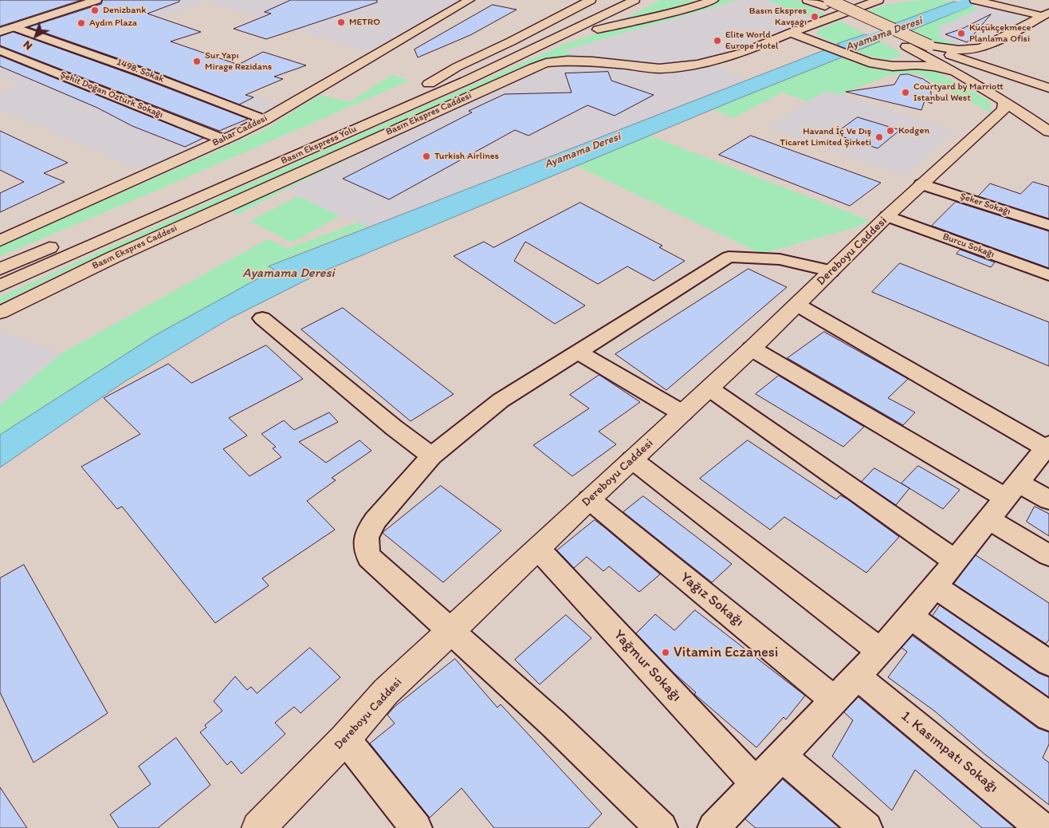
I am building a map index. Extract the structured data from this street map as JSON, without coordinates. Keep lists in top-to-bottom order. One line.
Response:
{"streets":{"main road":["Basın Ekspres Caddesi","Bahar Caddesi","Basın Ekspress Yolu","Dereboyu Caddesi"],"street":["1498. Sokak","Şehit Doğan Öztürk Sokağı","Şeker Sokağı","Burcu Sokağı","Yağız Sokağı","Yağmur Sokağı","1. Kasımpatı Sokağı"]},"crossings":[["1498. Sokak","Bahar Caddesi"],["Şehit Doğan Öztürk Sokağı","Bahar Caddesi"],["Şeker Sokağı","Dereboyu Caddesi"],["Burcu Sokağı","Dereboyu Caddesi"],["Dereboyu Caddesi","Yağız Sokağı"],["Dereboyu Caddesi","Yağmur Sokağı"]],"water":["Ayamama Deresi"],"places":["Denizbank","Basın Ekspres Kavşağı","METRO","Aydın Plaza","Küçükçekmece Planlama Ofisi","Elite World Europe Hotel","Sur Yapı Mirage Rezidans","Courtyard by Marriott Istanbul West","Kodgen","Havand İç Ve Dış Ticaret Limited Şirketi","Turkish Airlines","Vitamin Eczanesi"],"north":"bottom left"}
